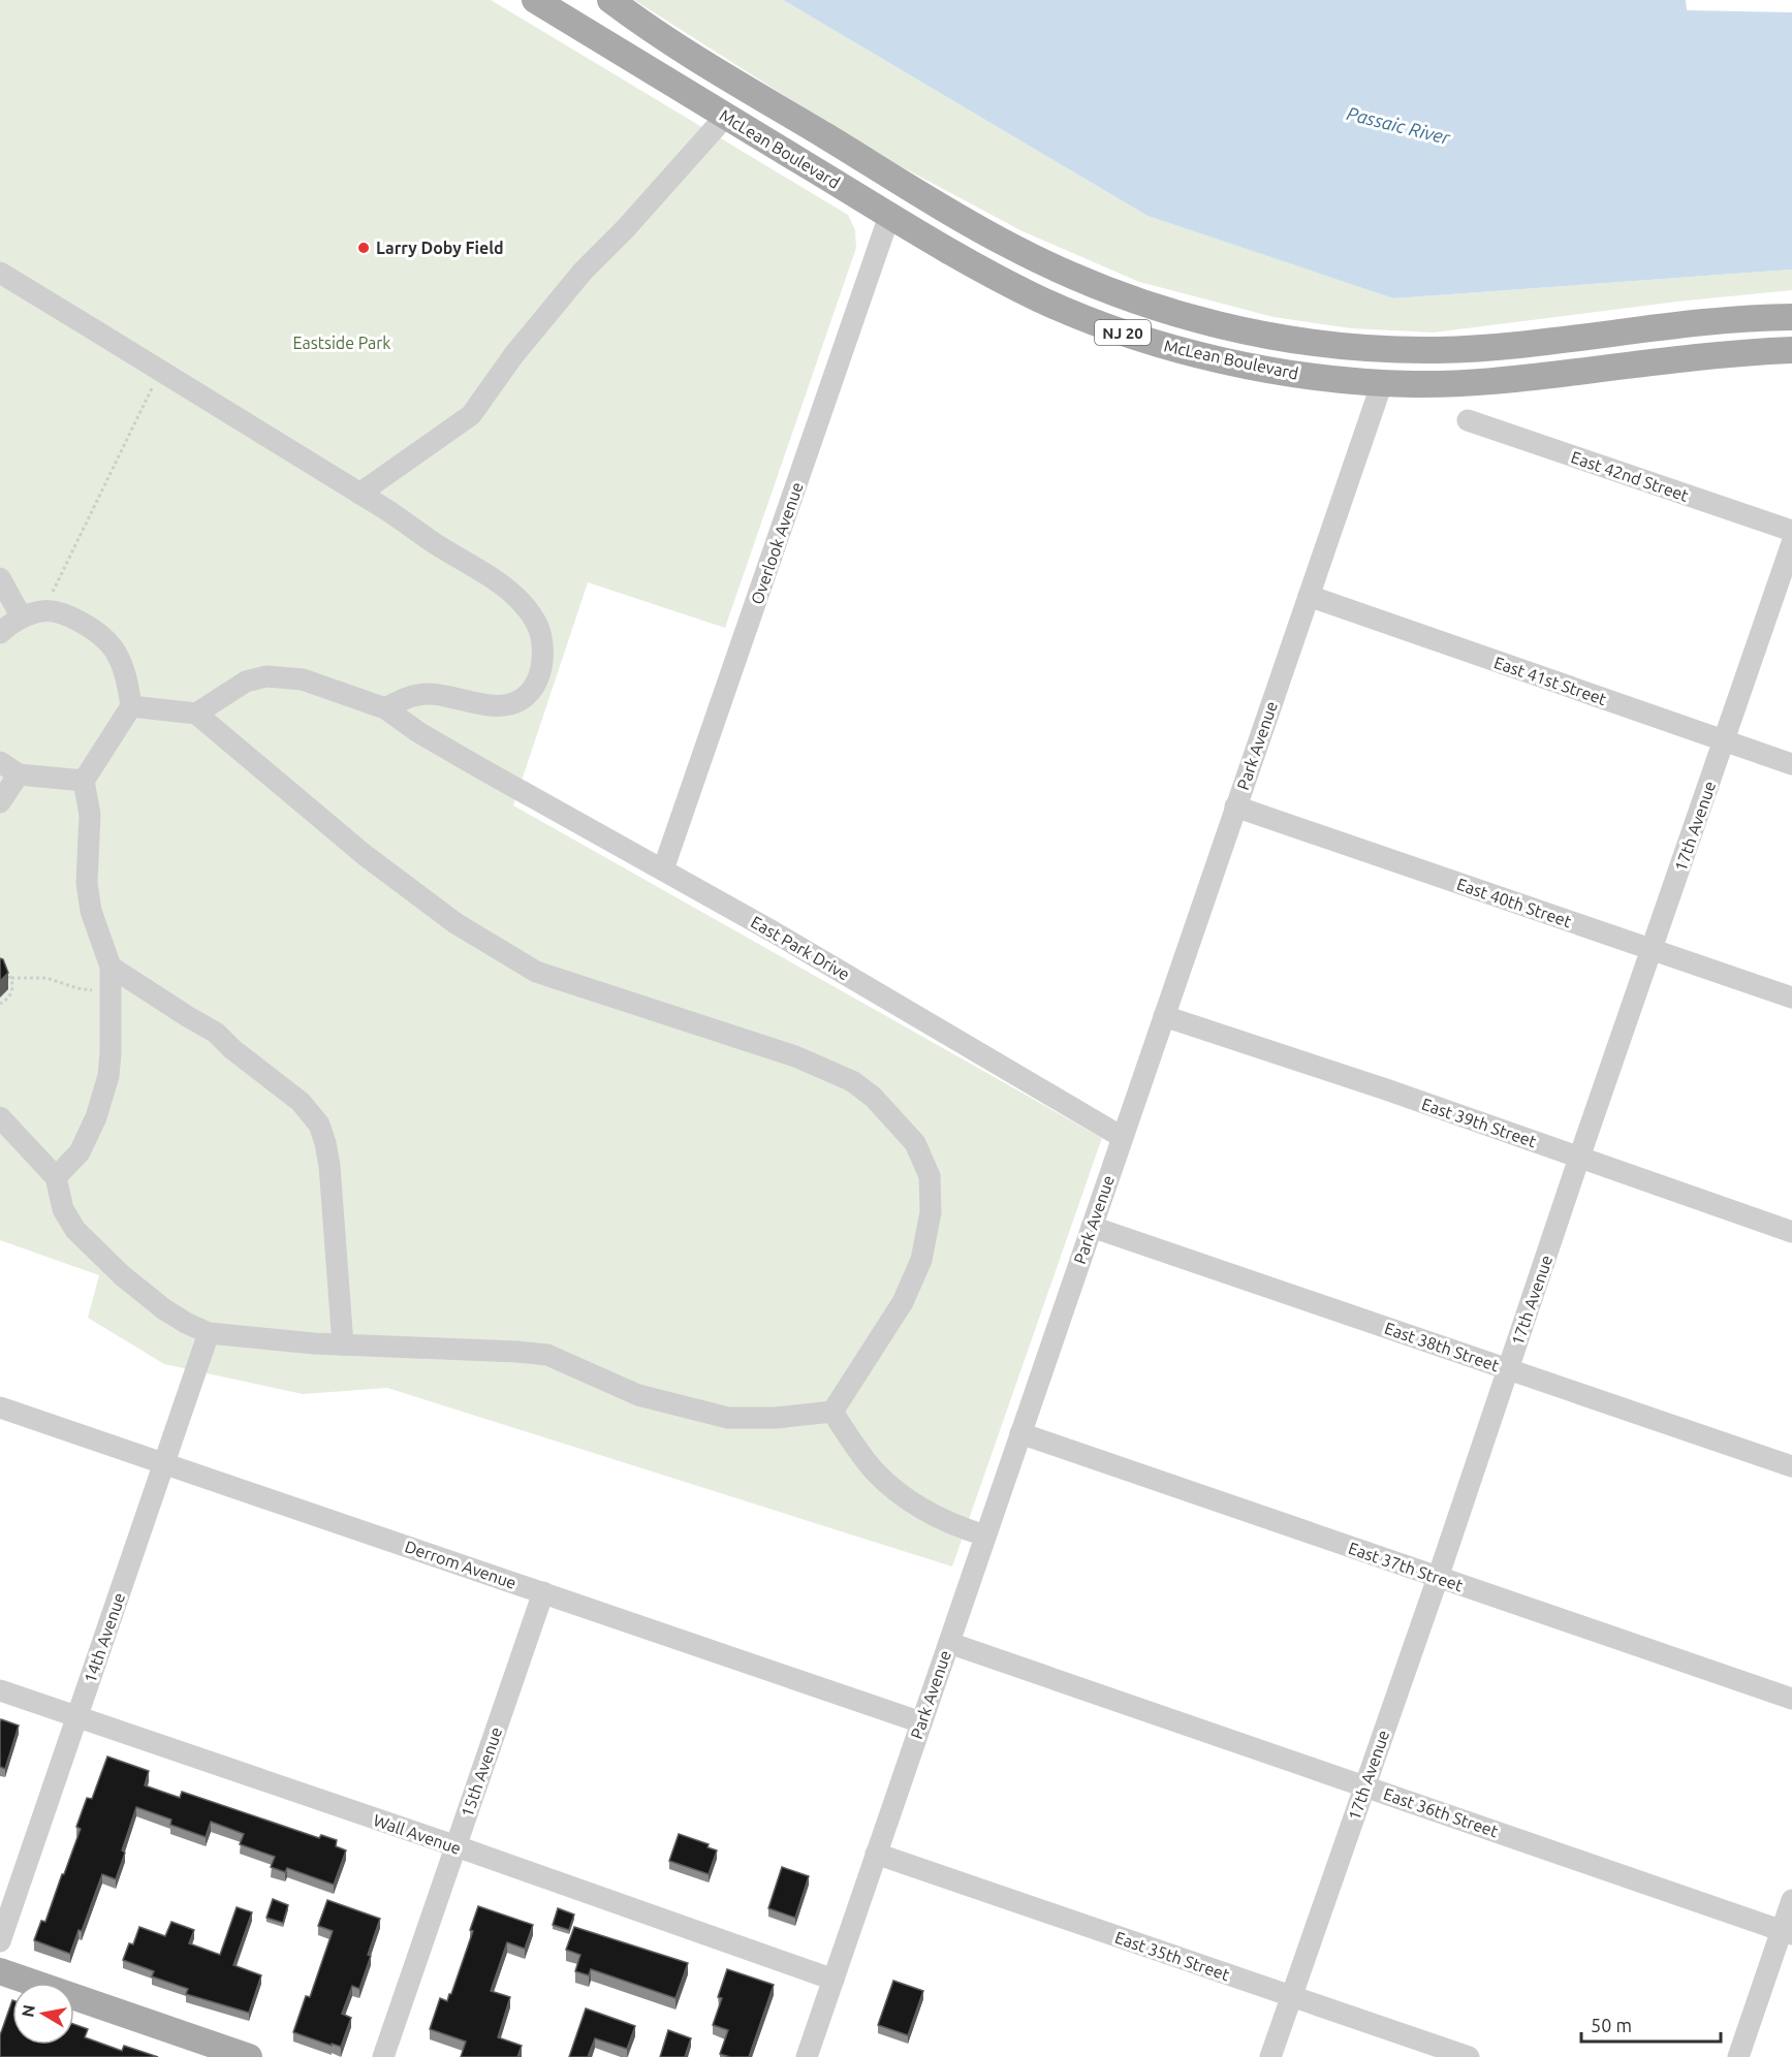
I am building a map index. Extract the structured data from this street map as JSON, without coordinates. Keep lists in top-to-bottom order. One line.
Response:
{"streets":{"main road":["McLean Boulevard","NJ 20"],"street":["East 42nd Street","Overlook Avenue","East 41st Street","Park Avenue","17th Avenue","East 40th Street","East Park Drive","East 39th Street","East 38th Street","Derrom Avenue","East 37th Street","14th Avenue","15th Avenue","East 36th Street","Wall Avenue","East 35th Street"]},"crossings":[["McLean Boulevard","Overlook Avenue"],["McLean Boulevard","Park Avenue"],["Overlook Avenue","East Park Drive"],["East 41st Street","Park Avenue"],["East 41st Street","17th Avenue"],["Park Avenue","East 40th Street"],["Park Avenue","East Park Drive"],["Park Avenue","East 39th Street"],["Park Avenue","East 38th Street"],["Park Avenue","Derrom Avenue"],["Park Avenue","East 37th Street"],["Park Avenue","East 36th Street"],["Park Avenue","Wall Avenue"],["Park Avenue","East 35th Street"],["17th Avenue","East 40th Street"],["17th Avenue","East 39th Street"],["17th Avenue","East 38th Street"],["17th Avenue","East 37th Street"],["17th Avenue","East 36th Street"],["17th Avenue","East 35th Street"],["Derrom Avenue","14th Avenue"],["Derrom Avenue","15th Avenue"],["14th Avenue","Wall Avenue"],["15th Avenue","Wall Avenue"]],"water":["Passaic River"],"parks":["Eastside Park"],"places":["Larry Doby Field"],"scale_bar":"50 m","north":"left"}
